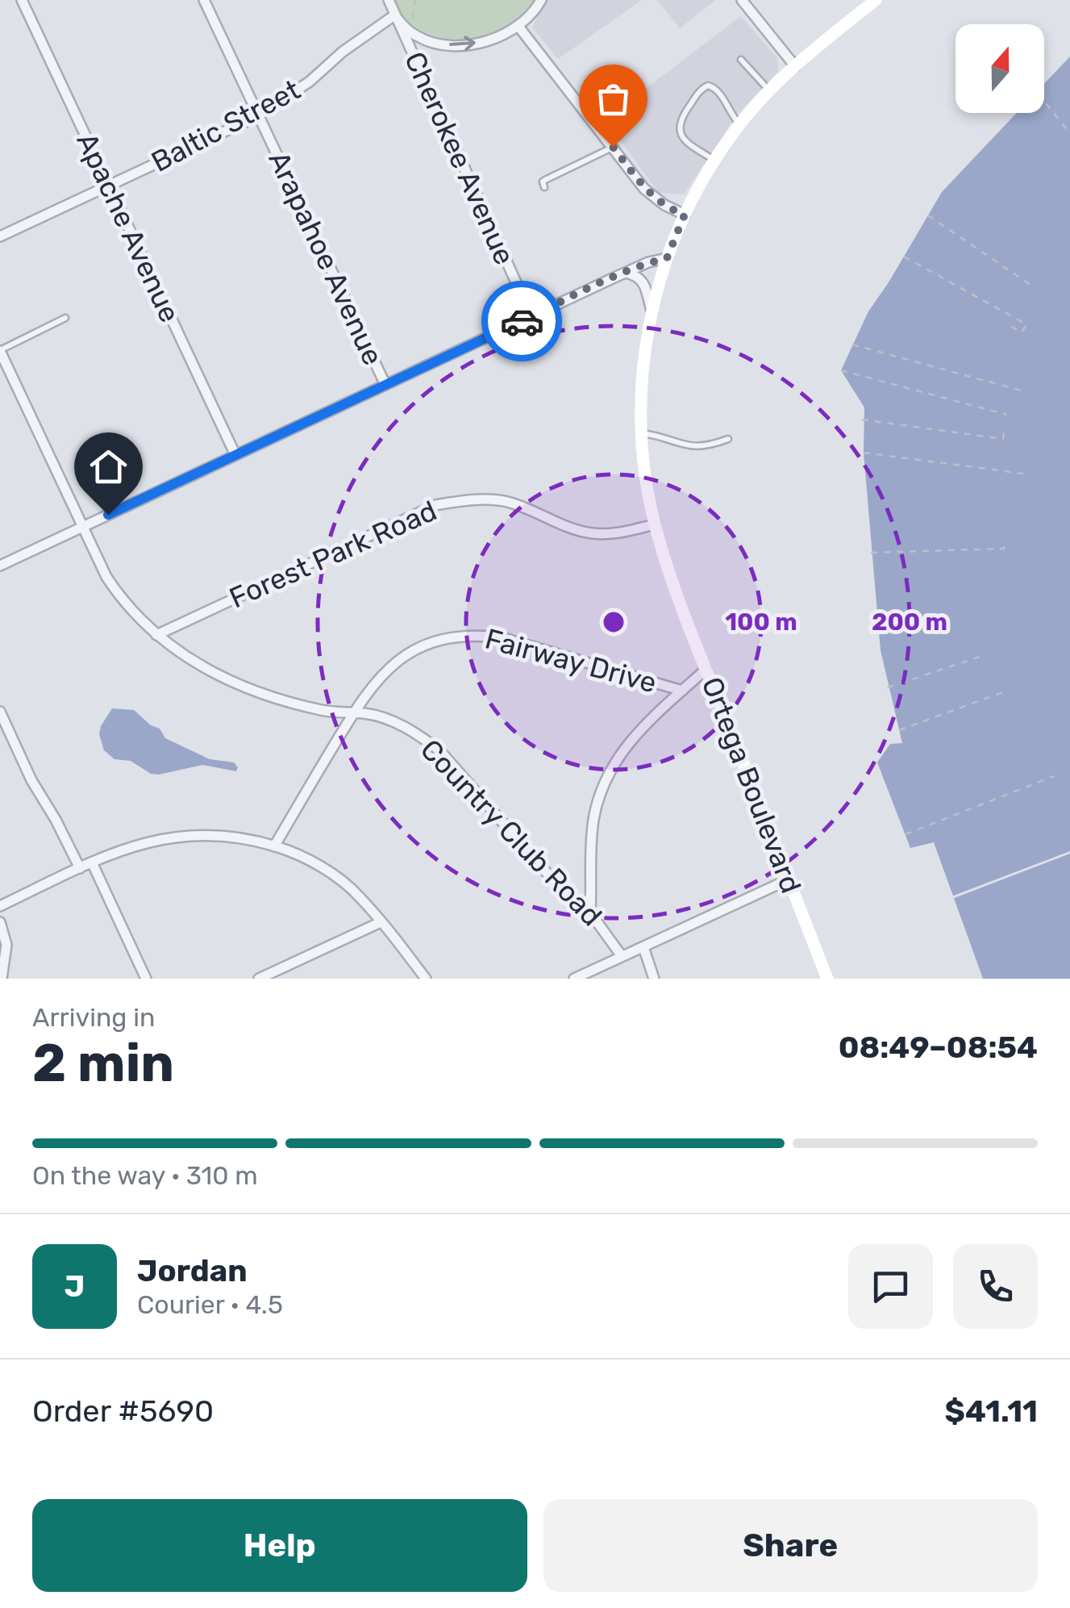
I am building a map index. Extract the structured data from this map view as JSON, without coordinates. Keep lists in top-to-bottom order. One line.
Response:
{"streets":{"main road":["Ortega Boulevard"],"street":["Baltic Street","Cherokee Avenue","Apache Avenue","Arapahoe Avenue","Forest Park Road","Fairway Drive","Country Club Road"]},"crossings":[["Baltic Street","Cherokee Avenue"],["Baltic Street","Apache Avenue"],["Baltic Street","Arapahoe Avenue"],["Forest Park Road","Ortega Boulevard"],["Forest Park Road","Country Club Road"],["Fairway Drive","Country Club Road"]],"north":"top","page":{"heading":["2 min","Arriving in","08:49–08:54"],"panel":["Jordan","Courier · 4.5","Order #5690","$41.11"],"bar":"On the way · 310 m","round":"J","buttons":["Help","Share"]},"rings":["100 m","200 m"]}
